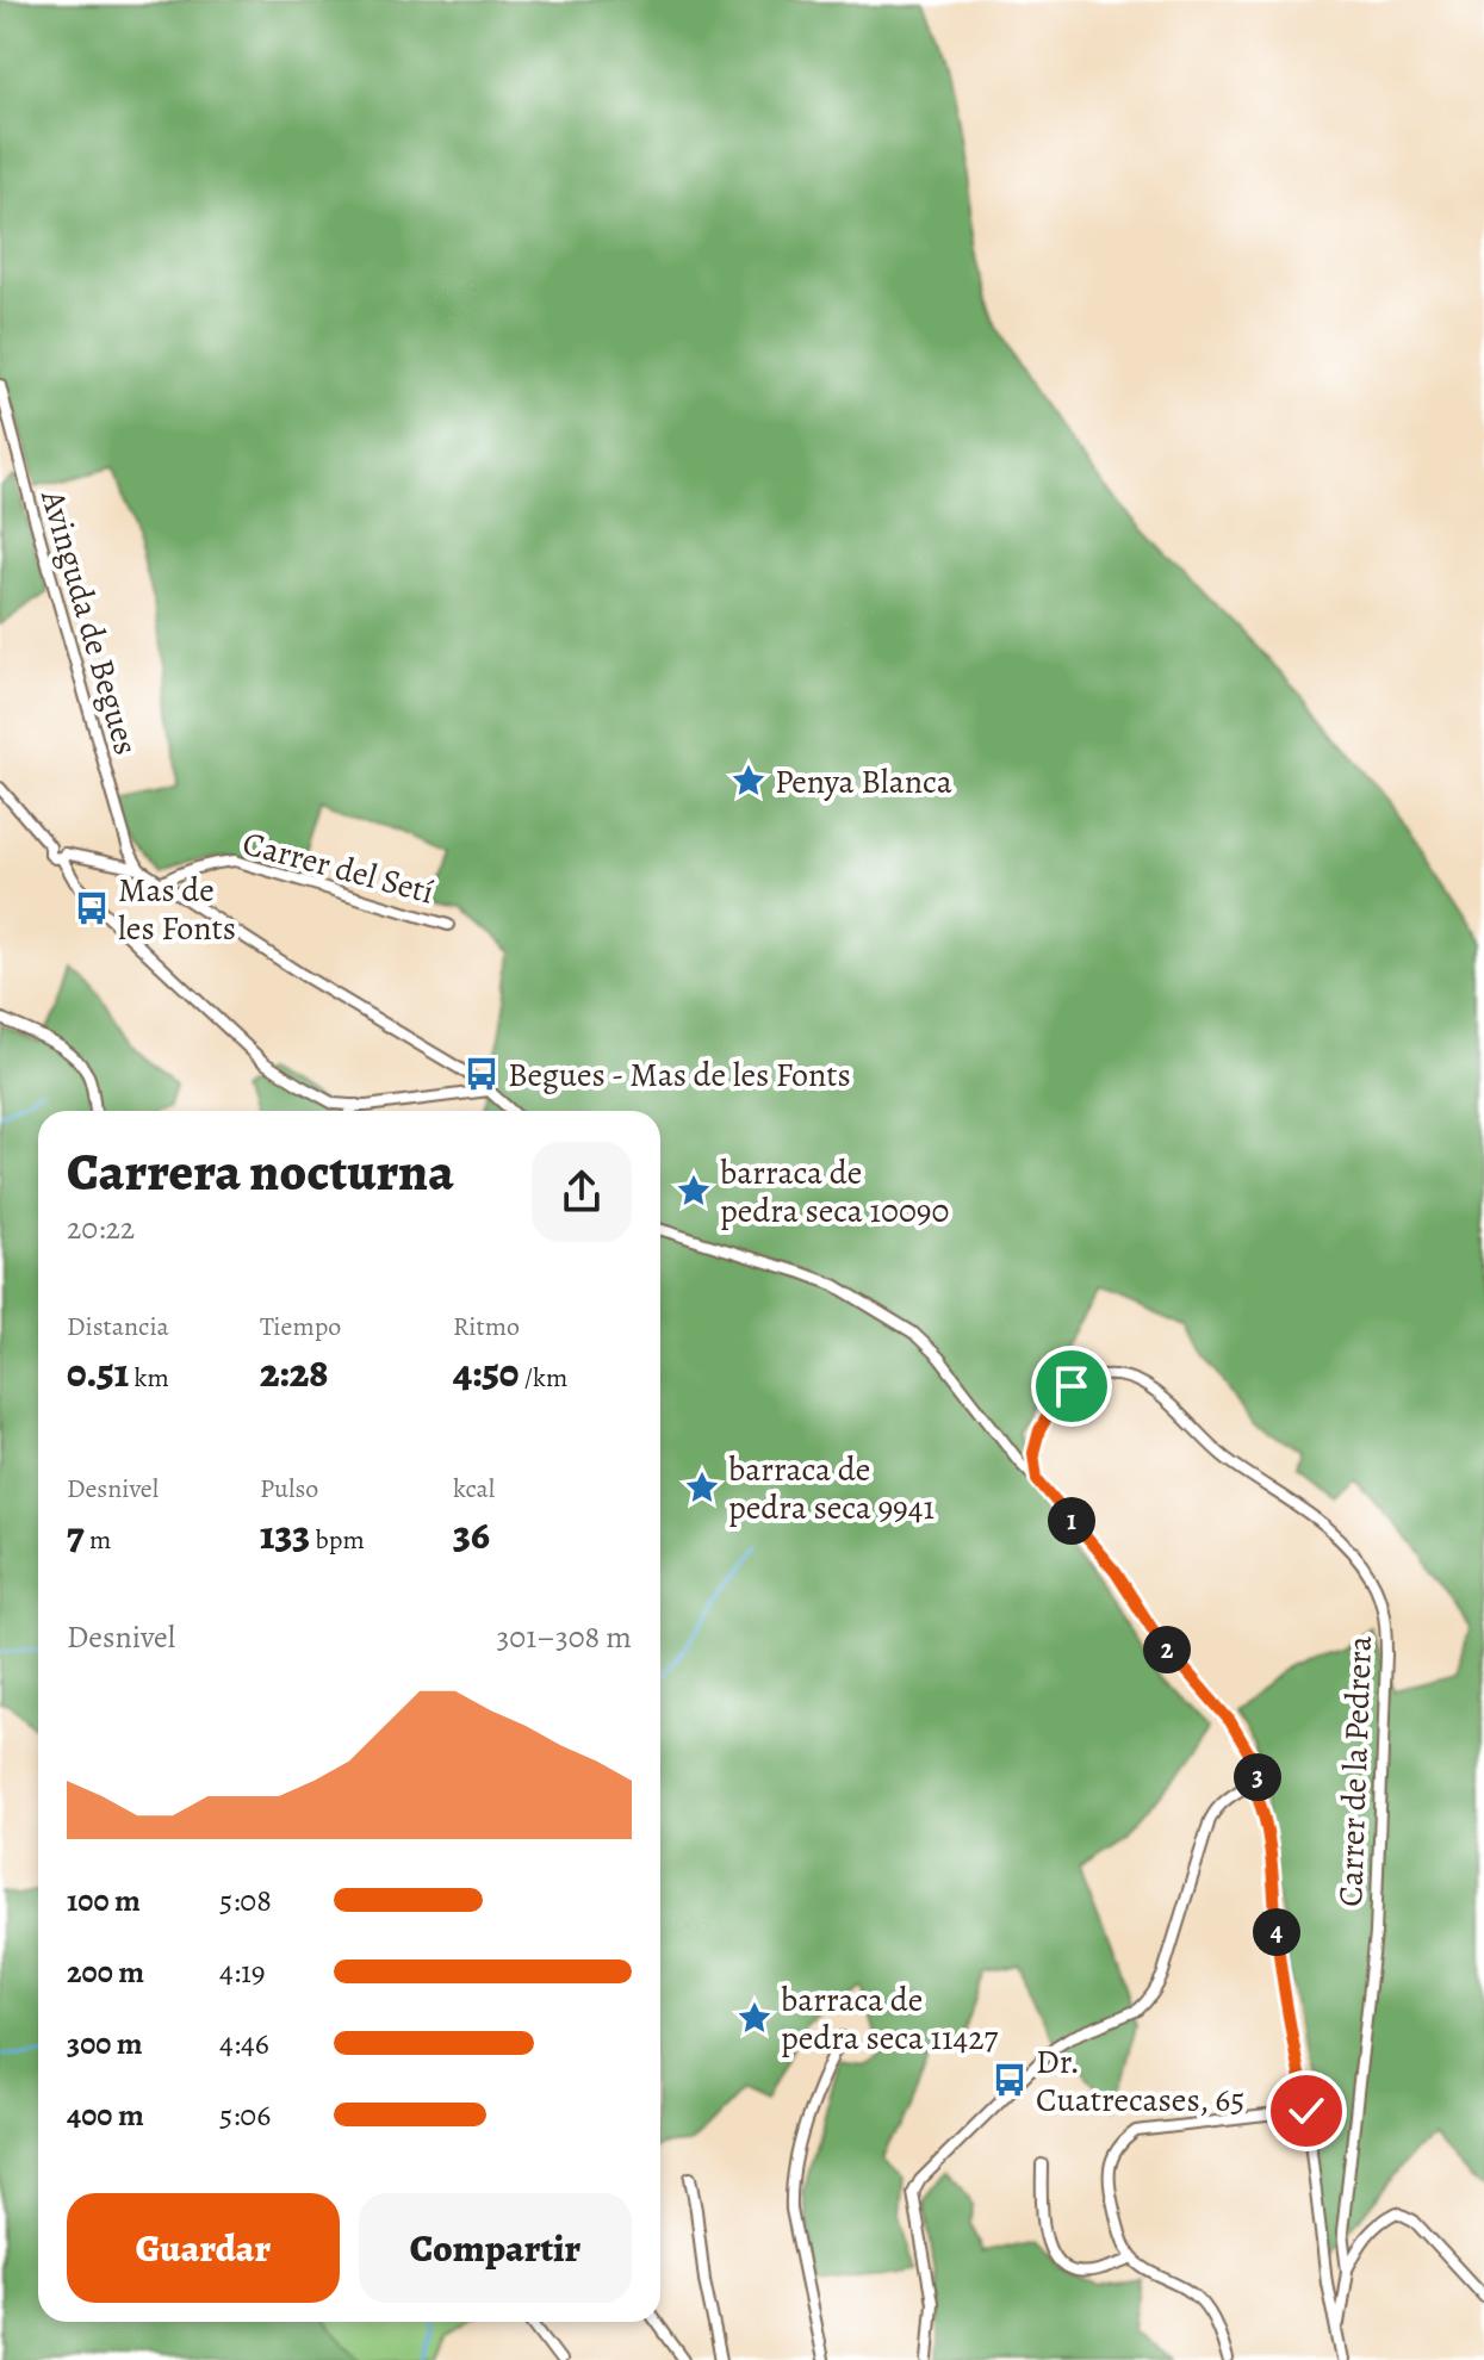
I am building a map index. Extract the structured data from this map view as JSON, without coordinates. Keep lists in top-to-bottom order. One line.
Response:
{"streets":{"street":["Avinguda de Begues","Carrer del Setí","Carrer de la Pedrera"]},"places":{"place":["Penya Blanca","barraca de pedra seca 10090","barraca de pedra seca 9941","barraca de pedra seca 11427"],"bus stop":["Mas de les Fonts","Begues - Mas de les Fonts","Dr. Cuatrecases, 65"]},"page":{"heading":["Carrera nocturna","20:22"],"stats":[["Distancia","0.51 km"],["Tiempo","2:28"],["Ritmo","4:50 /km"],["Desnivel","7 m"],["Pulso","133 bpm"],["kcal","36"]],"pins":["1","2","3","4"],"chart":["Desnivel","301–308 m"],"list":[{"name":"100 m","note":"5:08"},{"name":"200 m","note":"4:19"},{"name":"300 m","note":"4:46"},{"name":"400 m","note":"5:06"}],"buttons":["Guardar","Compartir"]}}
